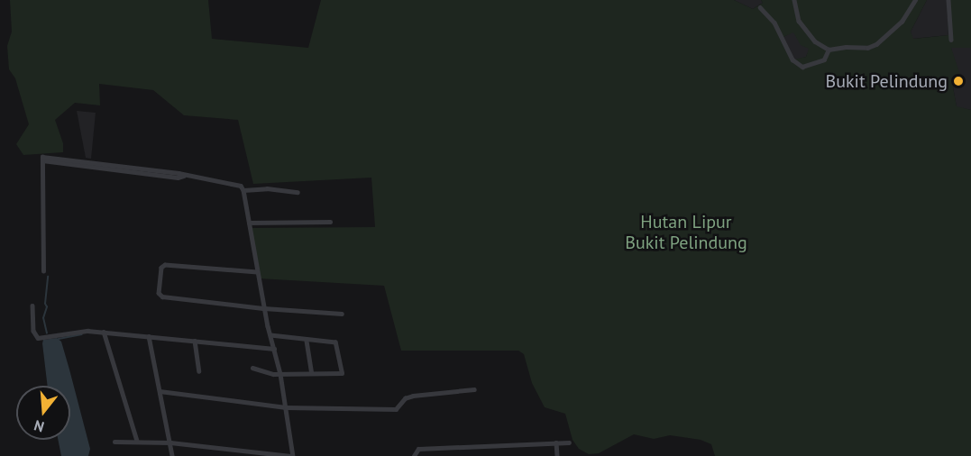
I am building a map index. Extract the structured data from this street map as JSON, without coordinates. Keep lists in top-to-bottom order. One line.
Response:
{"parks":["Hutan Lipur Bukit Pelindung"],"places":["Bukit Pelindung"],"north":"bottom"}
